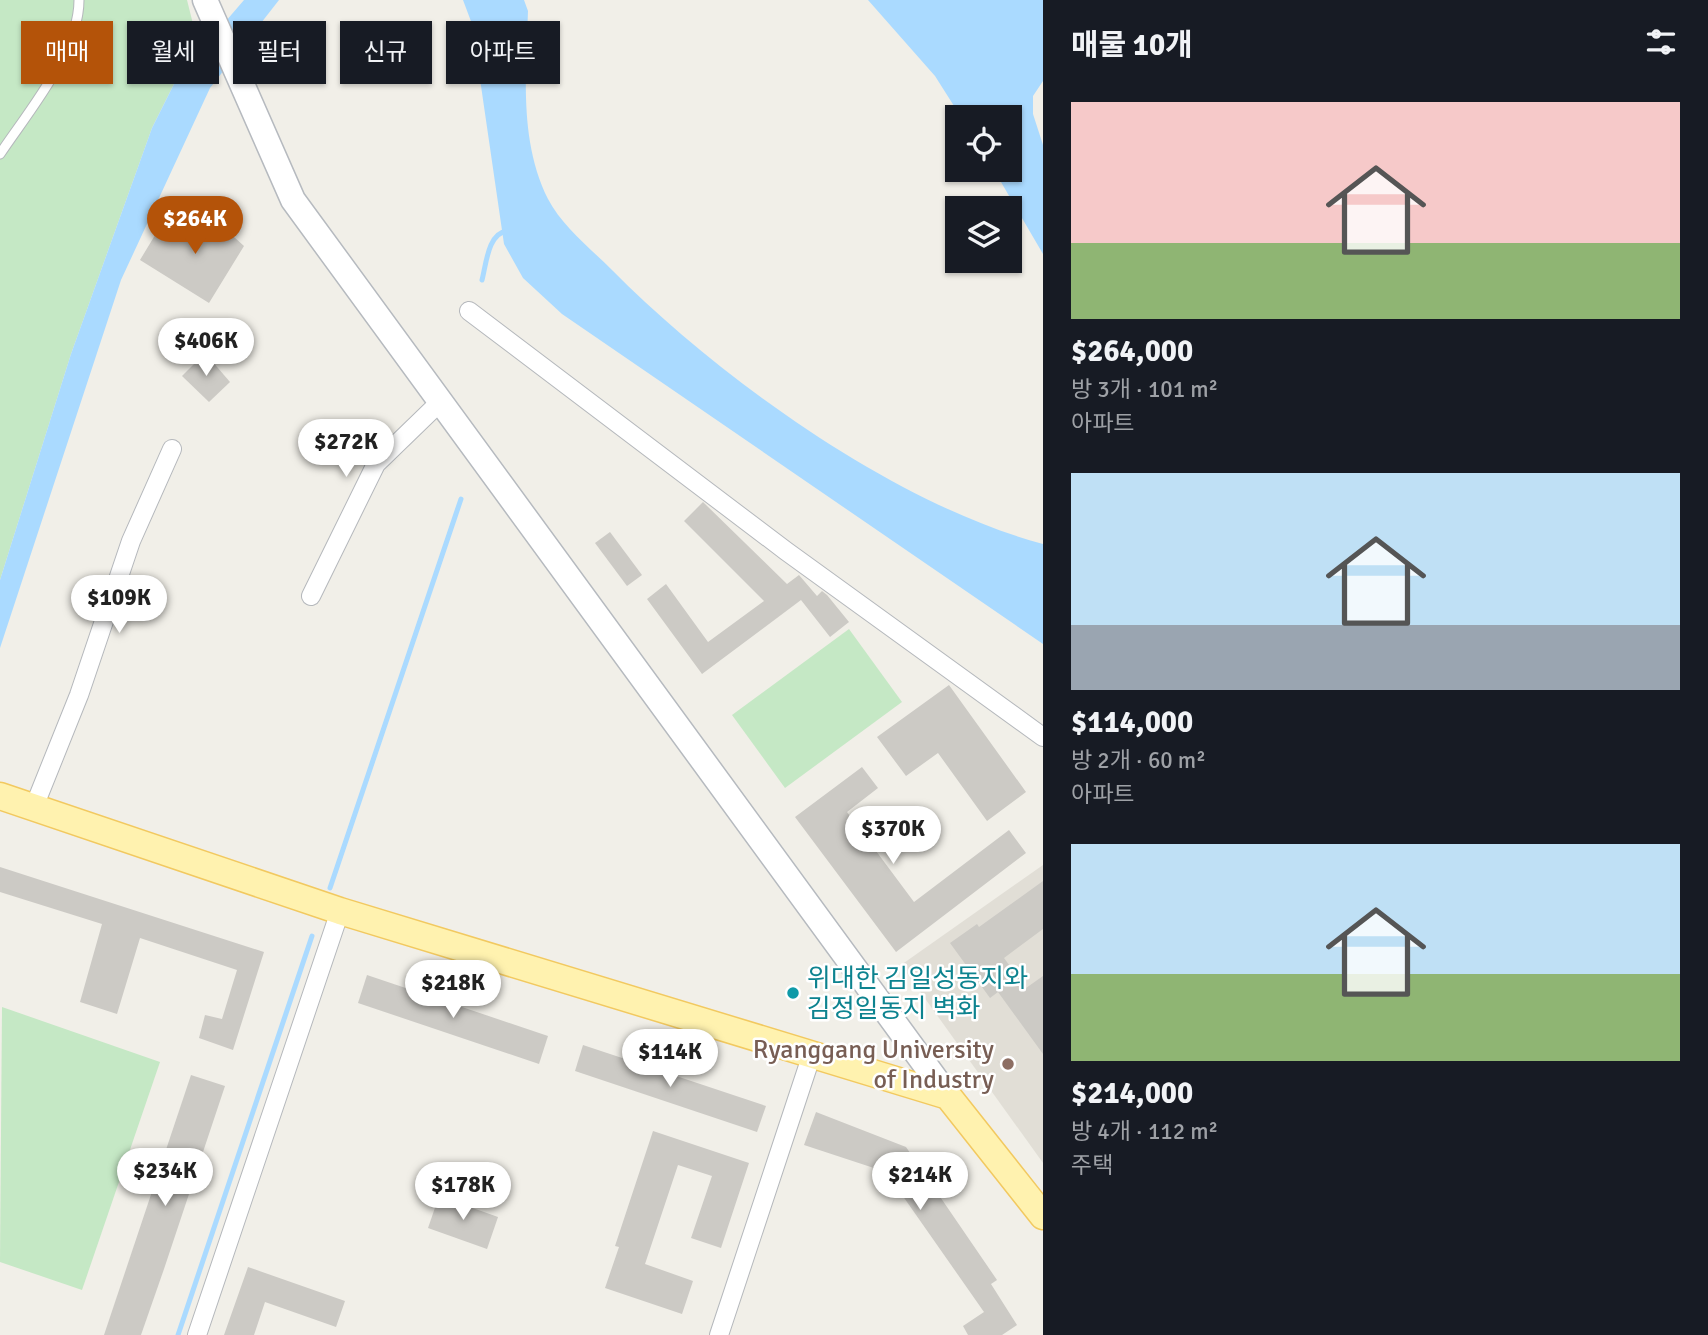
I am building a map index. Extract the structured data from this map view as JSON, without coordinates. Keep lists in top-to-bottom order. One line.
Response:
{"places":["위대한 김일성동지와 김정일동지 벽화","Ryanggang University of Industry"],"page":{"heading":"매물 10개","chip":["매매","월세","필터","신규","아파트"],"list":[{"name":"$264,000","note":"방 3개 · 101 m² · 아파트"},{"name":"$114,000","note":"방 2개 · 60 m² · 아파트"},{"name":"$214,000","note":"방 4개 · 112 m² · 주택"}],"price":["$264K","$406K","$272K","$109K","$370K","$218K","$114K","$234K","$214K","$178K"]}}
